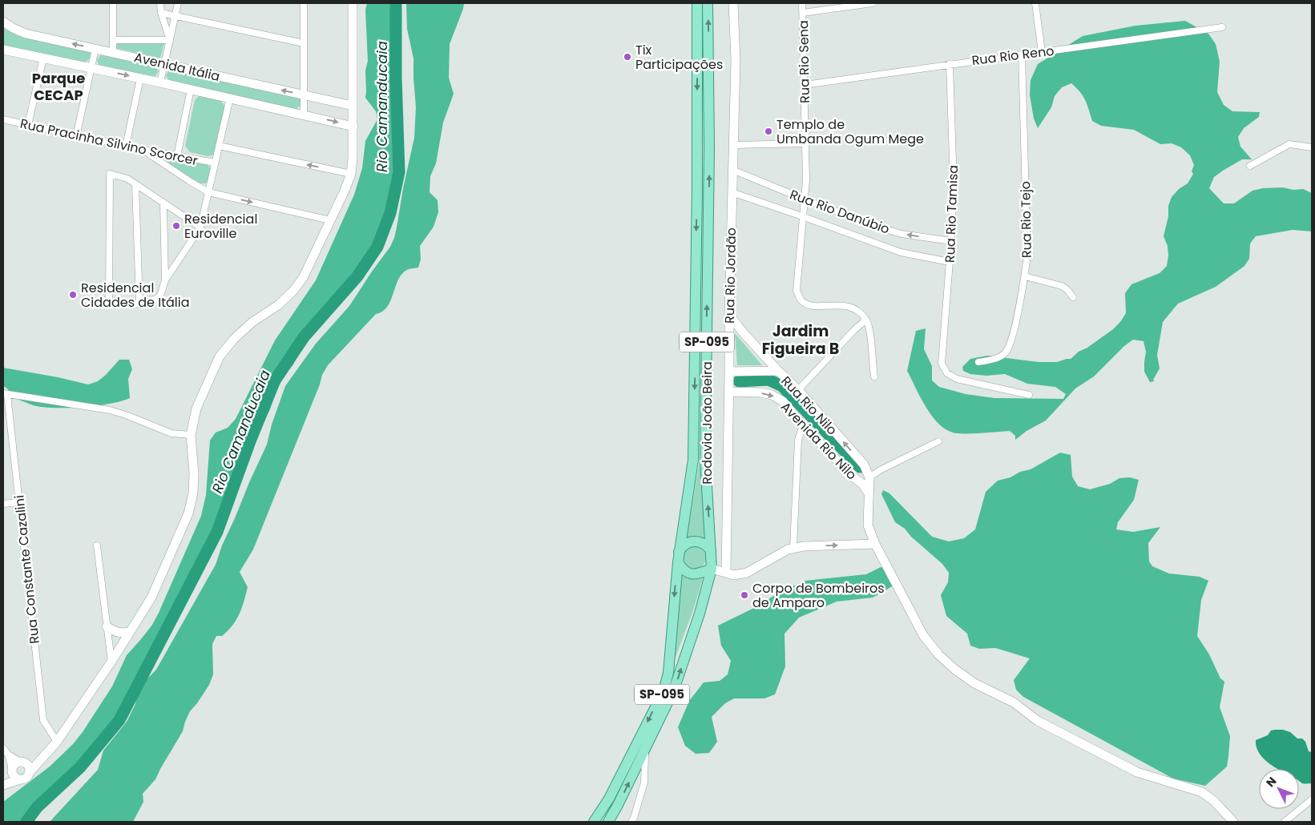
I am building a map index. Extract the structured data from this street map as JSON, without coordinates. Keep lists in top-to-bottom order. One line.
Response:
{"streets":{"main road":["SP-095","Rodovia João Beira"],"street":["Rua Rio Reno","Rua Rio Sena","Avenida Itália","Rua Pracinha Silvino Scorcer","Rua Rio Danúbio","Rua Rio Tamisa","Rua Rio Tejo","Rua Rio Jordão","Rua Rio Nilo","Avenida Rio Nilo","Rua Constante Cazalini"]},"crossings":[["Rua Rio Reno","Rua Rio Sena"],["Rua Rio Reno","Rua Rio Tamisa"],["Rua Rio Reno","Rua Rio Tejo"],["Rua Rio Sena","Rua Rio Danúbio"],["Rua Rio Danúbio","Rua Rio Tamisa"],["Rua Rio Danúbio","Rua Rio Jordão"],["Rua Rio Jordão","Rua Rio Nilo"],["Rua Rio Jordão","Avenida Rio Nilo"]],"one_way":["Rua Rio Nilo"],"districts":["Parque CECAP","Jardim Figueira B"],"water":["Rio Camanducaia"],"places":["Tix Participações","Templo de Umbanda Ogum Mege","Residencial Euroville","Residencial Cidades de Itália","Corpo de Bombeiros de Amparo"],"north":"top left"}
